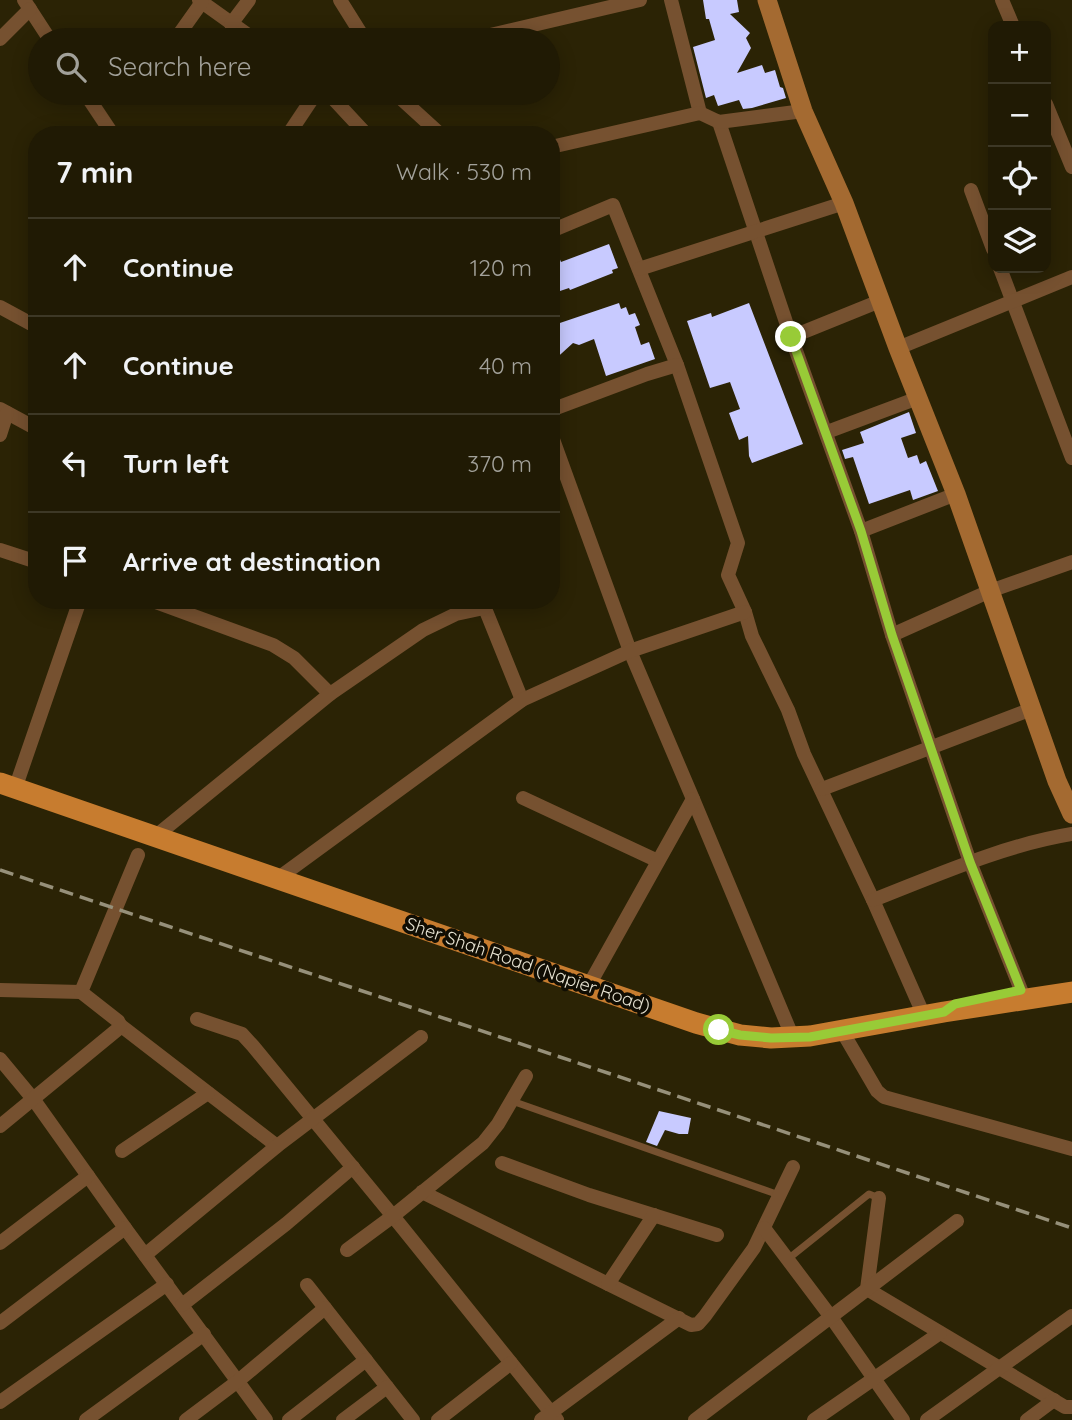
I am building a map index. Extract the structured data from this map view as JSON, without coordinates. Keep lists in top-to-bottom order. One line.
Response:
{"streets":{"main road":["Sher Shah Road (Napier Road)"]},"page":{"map_buttons":["+","−"],"search":"Search here","heading":["7 min","Walk · 530 m"],"list":[["Continue","120 m"],["Continue","40 m"],["Turn left","370 m"],"Arrive at destination"]}}
